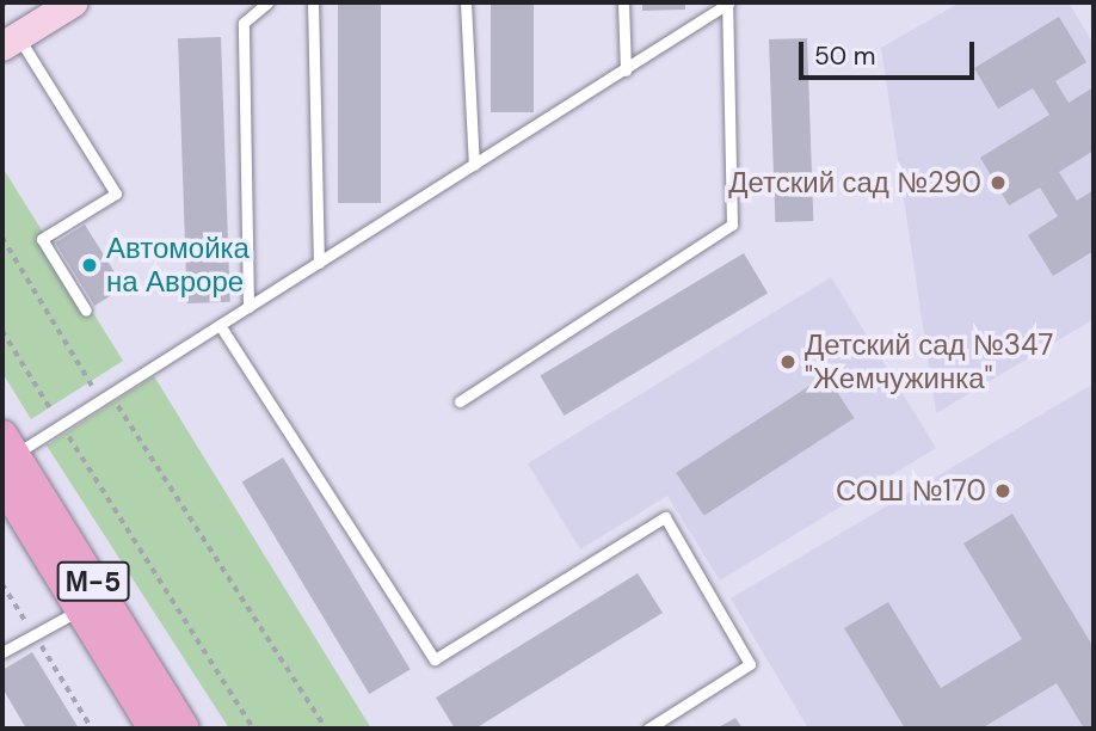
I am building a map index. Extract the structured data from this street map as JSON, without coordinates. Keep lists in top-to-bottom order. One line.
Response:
{"streets":{"main road":["М-5"]},"places":["Детский сад №290","Автомойка на Авроре","Детский сад №347 \"Жемчужинка\"","СОШ №170"],"scale_bar":"50 m"}
